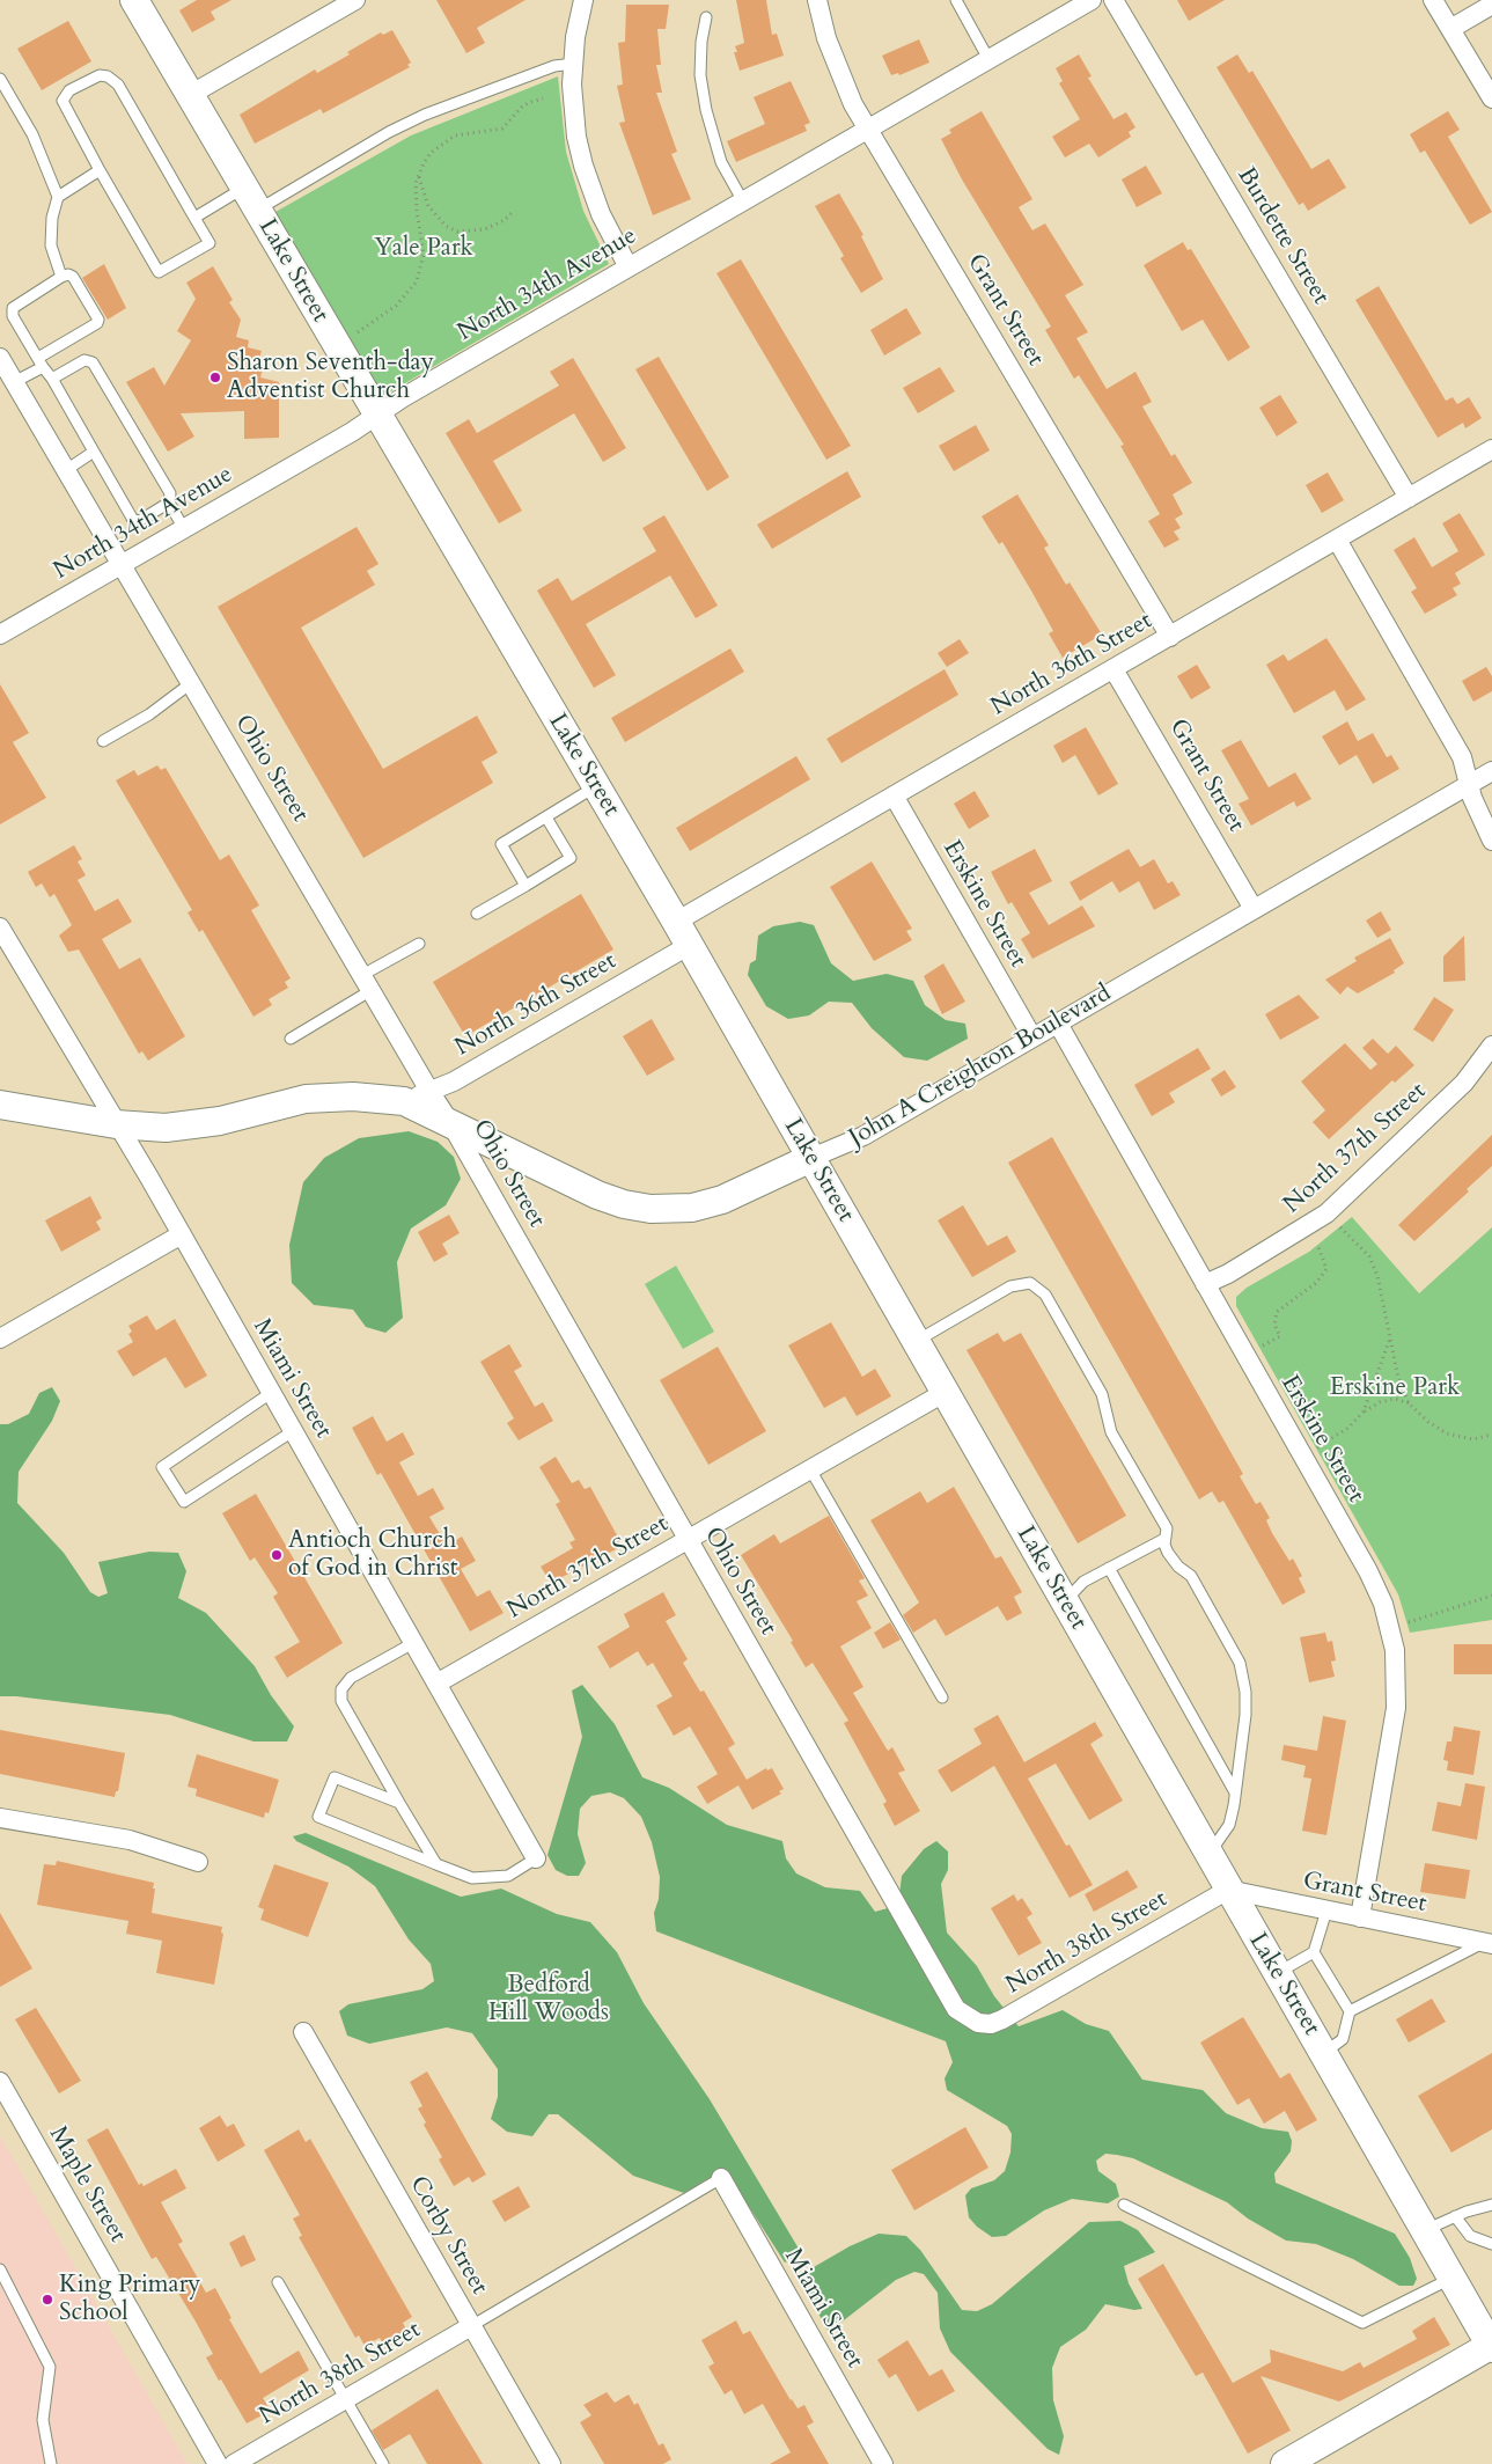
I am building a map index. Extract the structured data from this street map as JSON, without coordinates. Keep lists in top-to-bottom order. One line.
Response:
{"streets":{"main road":["Lake Street","John A Creighton Boulevard"],"street":["Burdette Street","North 34th Avenue","Grant Street","North 36th Street","Ohio Street","Erskine Street","North 37th Street","Miami Street","North 38th Street","Maple Street","Corby Street"]},"crossings":[["Burdette Street","North 36th Street"],["Lake Street","North 34th Avenue"],["Lake Street","Grant Street"],["Lake Street","North 36th Street"],["Lake Street","John A Creighton Boulevard"],["Lake Street","North 37th Street"],["Lake Street","North 38th Street"],["North 34th Avenue","Grant Street"],["North 34th Avenue","Ohio Street"],["Grant Street","North 36th Street"],["Grant Street","Erskine Street"],["Grant Street","John A Creighton Boulevard"],["Grant Street","North 38th Street"],["North 36th Street","Ohio Street"],["North 36th Street","Erskine Street"],["North 36th Street","John A Creighton Boulevard"],["Ohio Street","John A Creighton Boulevard"],["Ohio Street","North 37th Street"],["Ohio Street","North 38th Street"],["Erskine Street","John A Creighton Boulevard"],["Erskine Street","North 37th Street"],["John A Creighton Boulevard","Miami Street"],["North 37th Street","Miami Street"],["North 38th Street","Corby Street"]],"parks":["Yale Park","Erskine Park","Bedford Hill Woods"],"places":["Sharon Seventh-day Adventist Church","Antioch Church of God in Christ","King Primary School"]}
